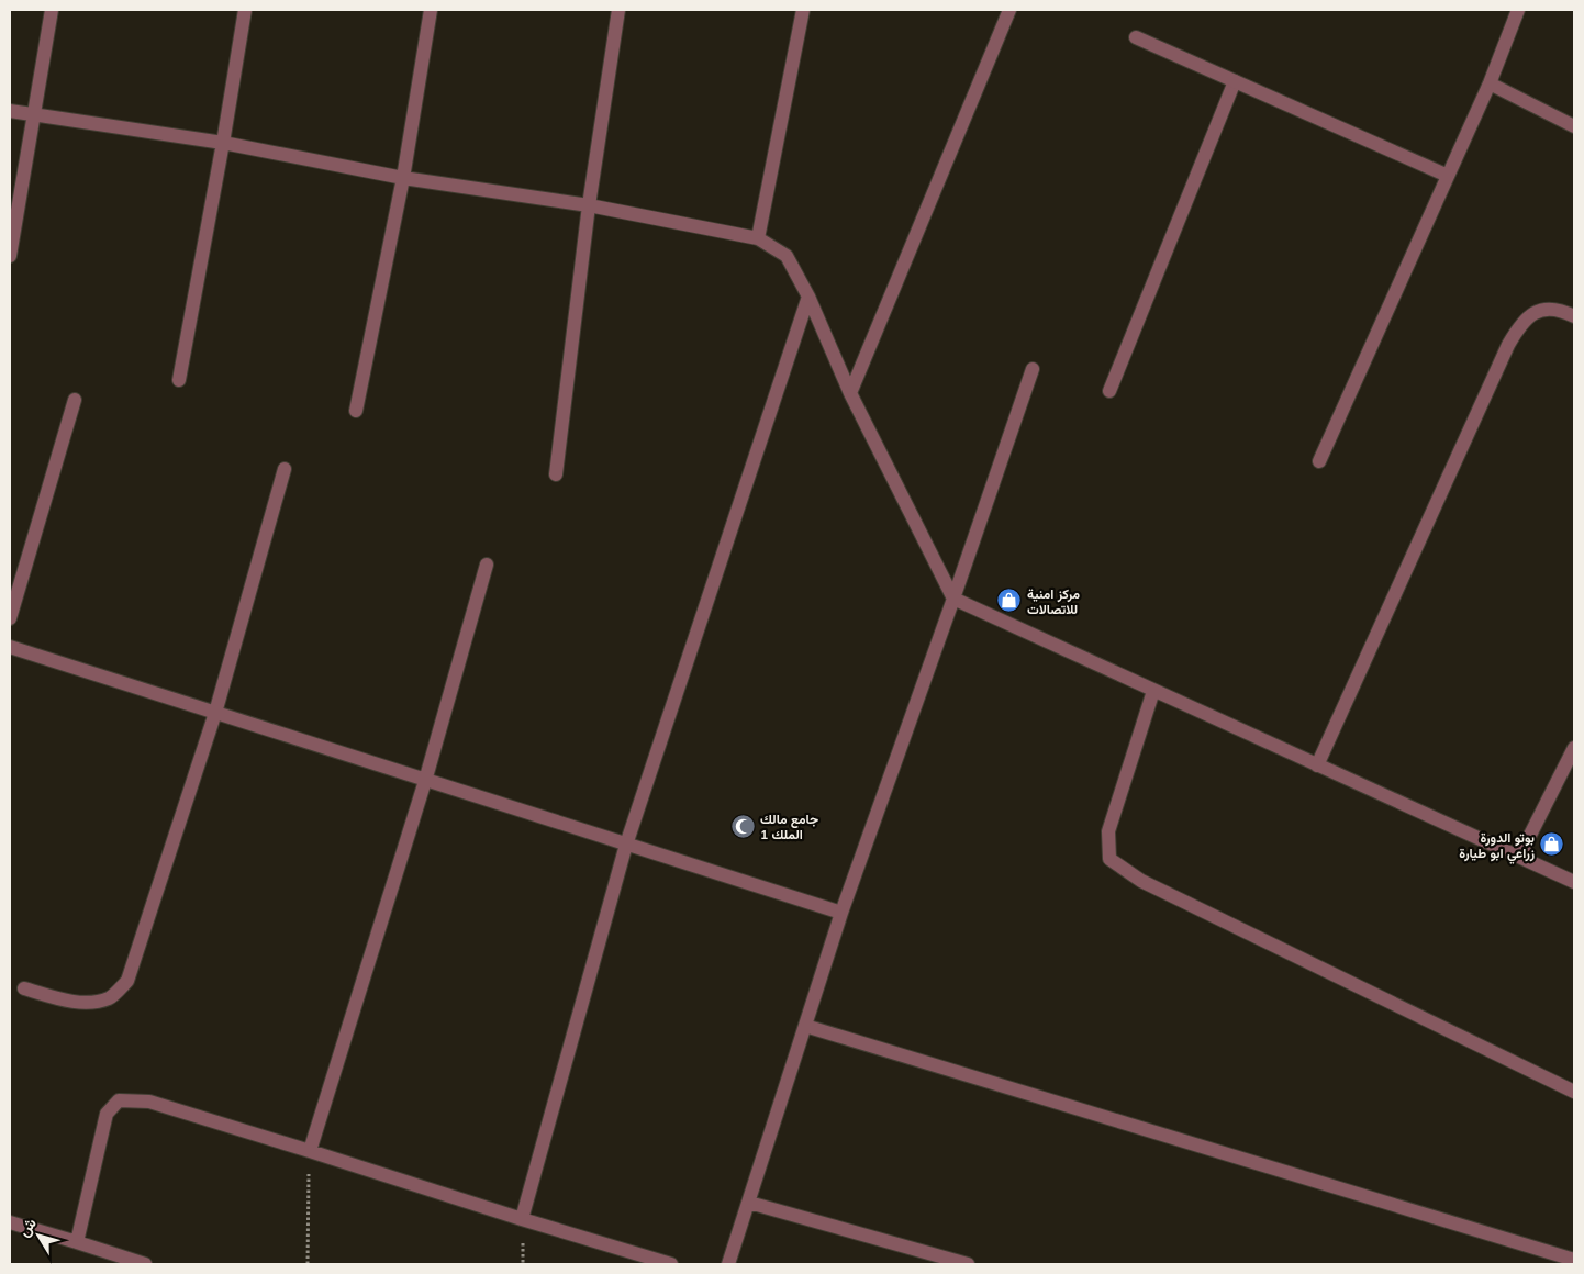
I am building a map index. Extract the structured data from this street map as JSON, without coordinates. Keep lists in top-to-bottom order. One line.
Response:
{"places":{"shop":["مركز امنية للاتصالات","بوتو الدورة زراعي ابو طيارة"],"mosque":["جامع مالك الملك 1"]},"north":"top left"}
